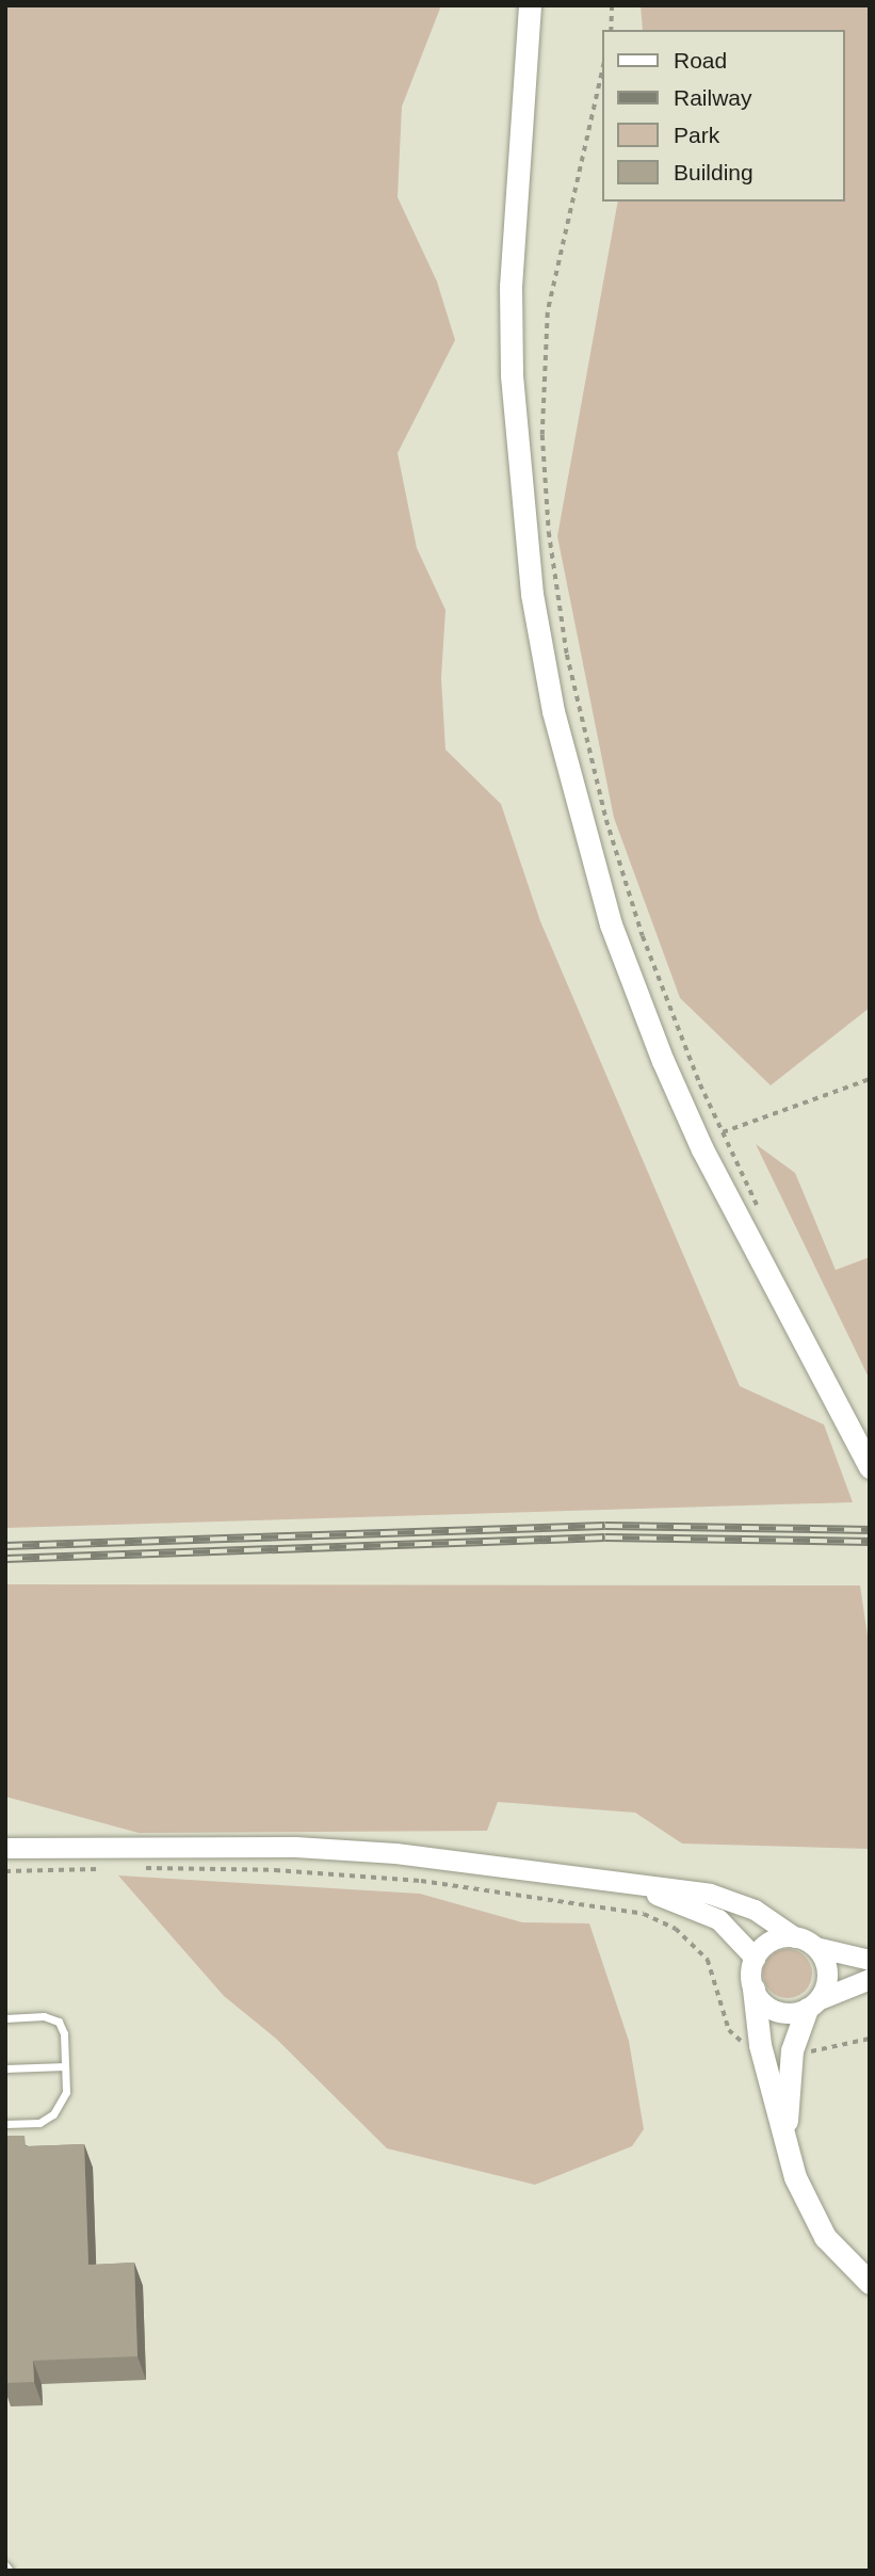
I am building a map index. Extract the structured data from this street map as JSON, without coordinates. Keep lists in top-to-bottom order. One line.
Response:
{"legend":["Road","Railway","Park","Building"]}
